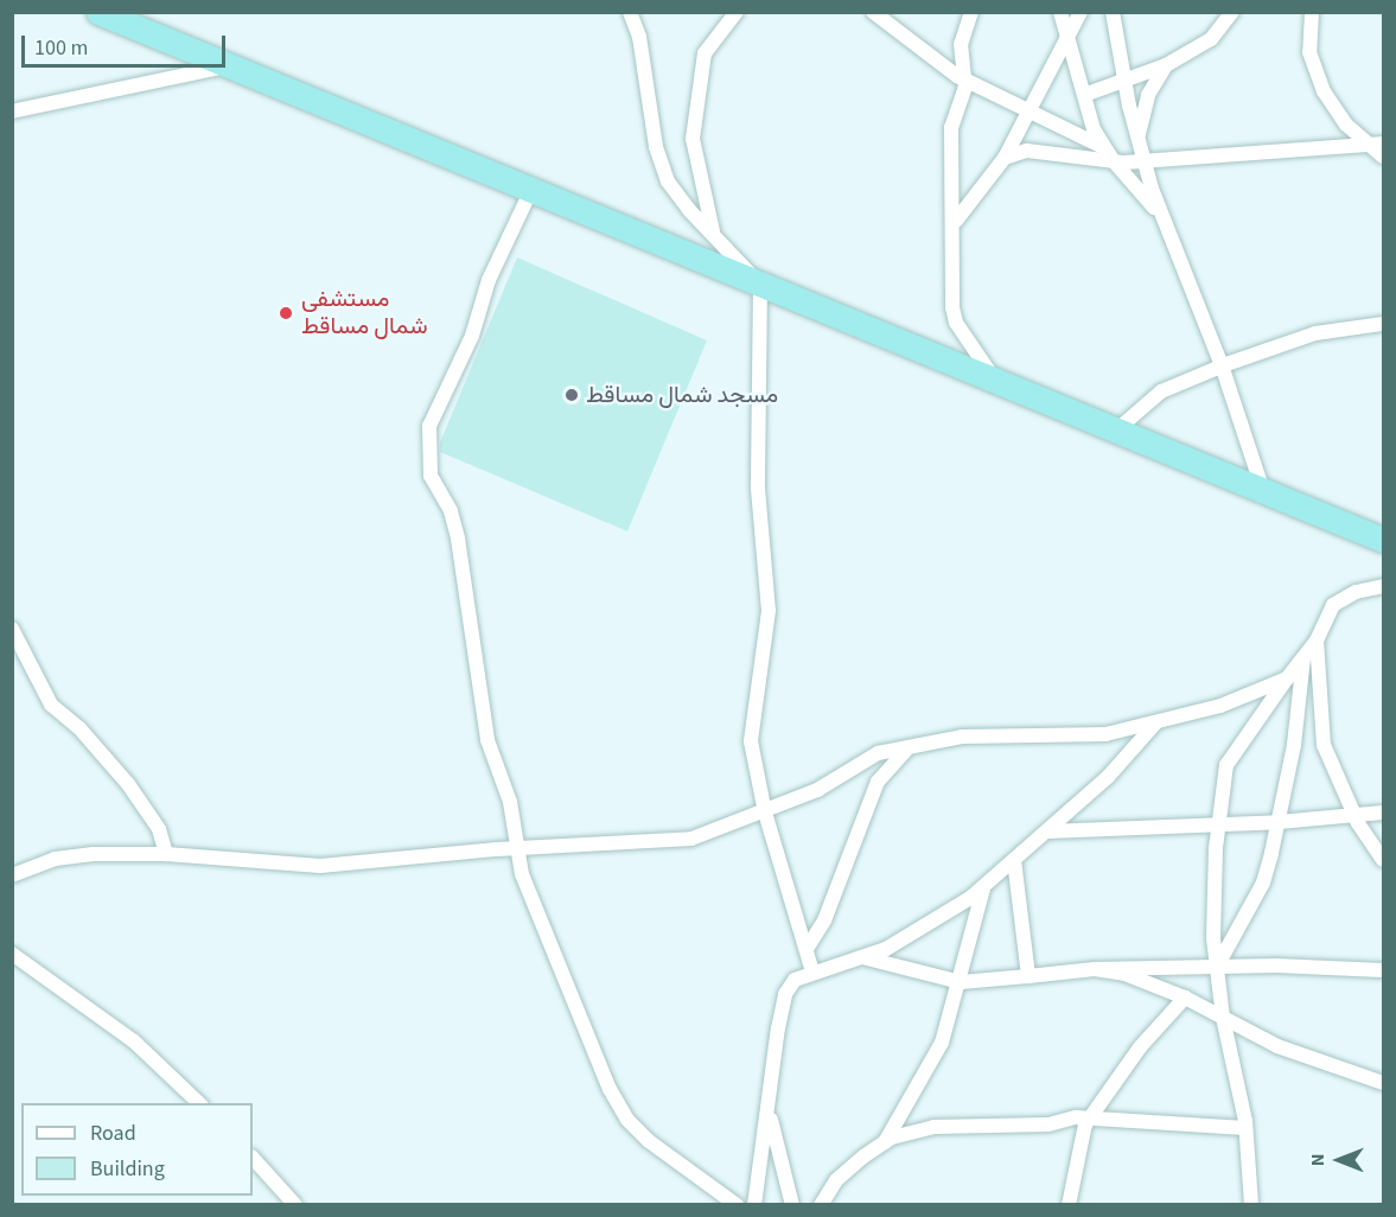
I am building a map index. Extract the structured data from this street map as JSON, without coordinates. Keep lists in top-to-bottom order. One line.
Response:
{"places":["مستشفى شمال مساقط","مسجد شمال مساقط"],"legend":["Road","Building"],"scale_bar":"100 m","north":"left"}
